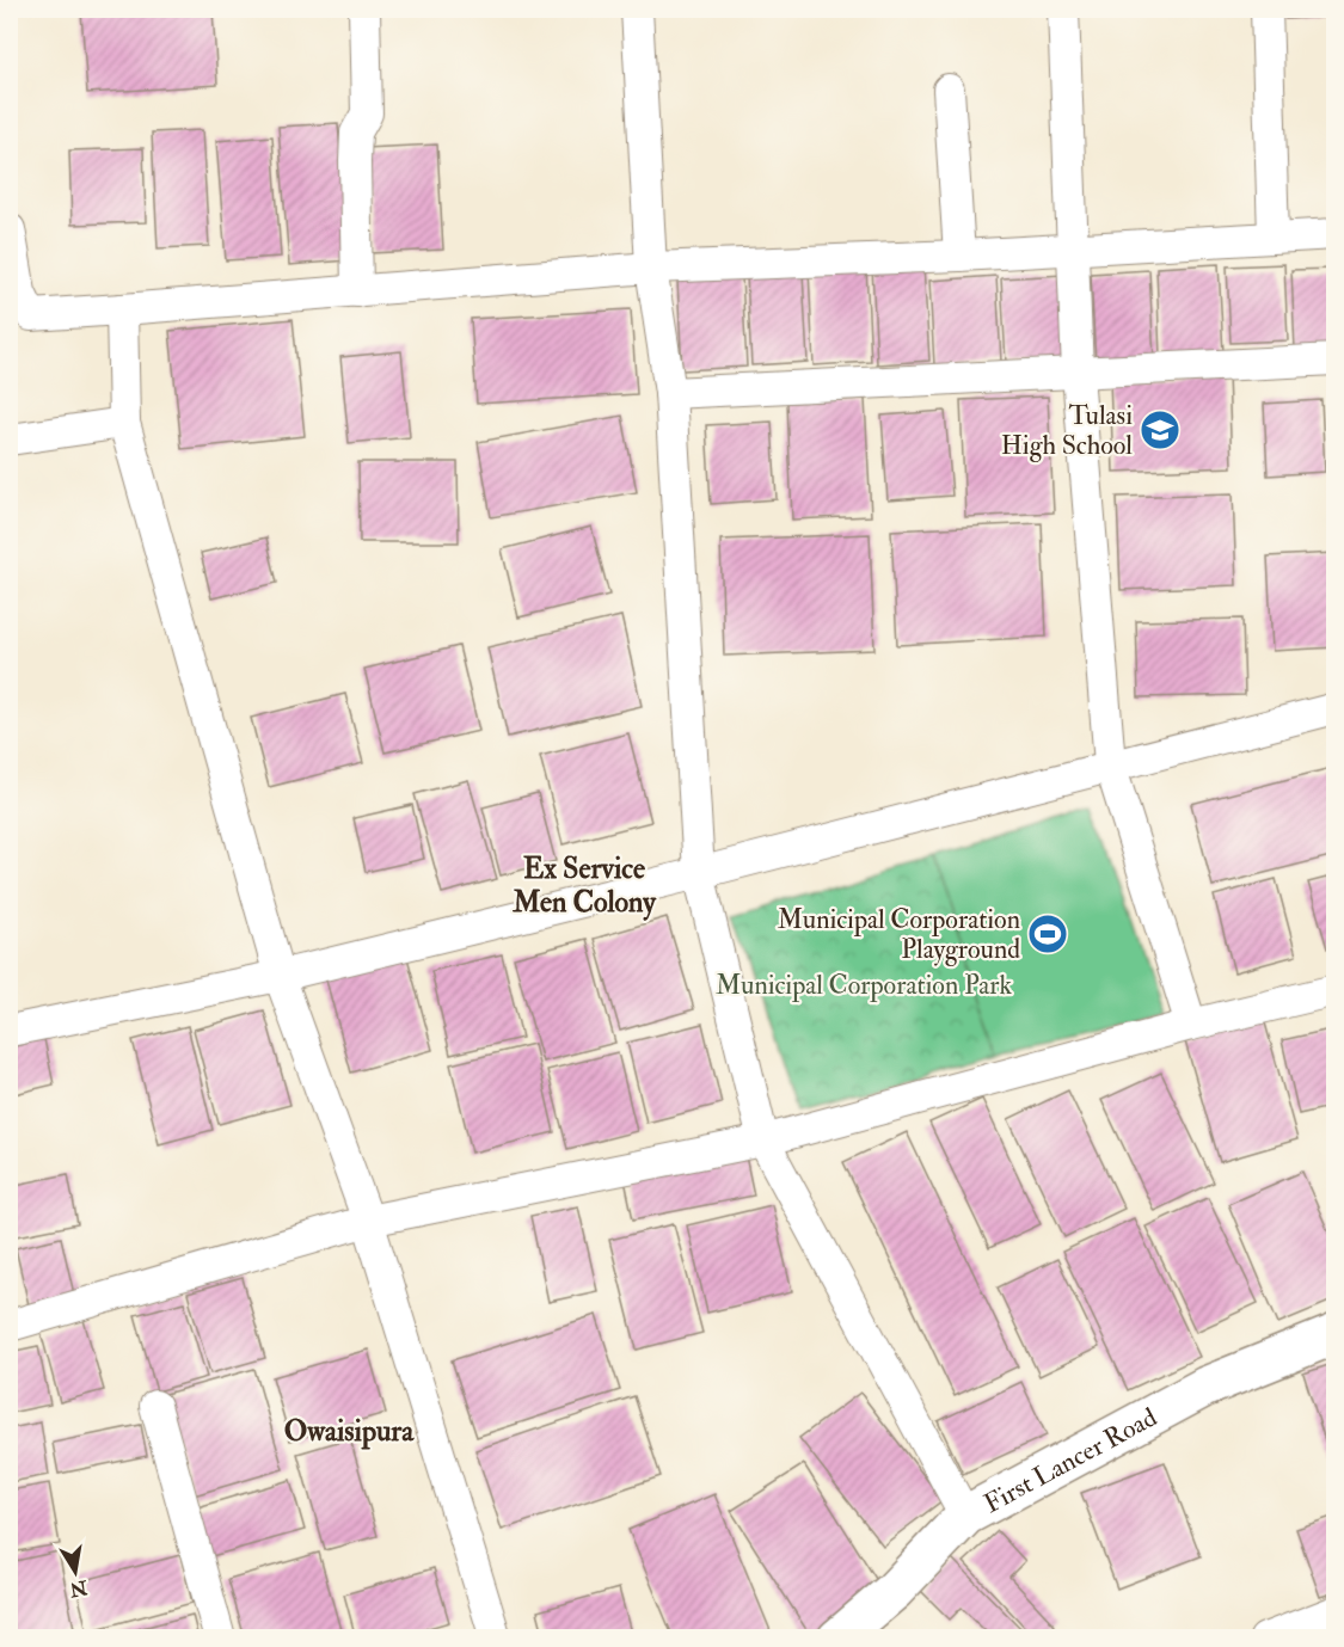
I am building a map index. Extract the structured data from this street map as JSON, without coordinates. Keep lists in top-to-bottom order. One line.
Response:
{"streets":{"street":["First Lancer Road"]},"districts":["Ex Service Men Colony","Owaisipura"],"parks":["Municipal Corporation Park"],"places":{"school or university":["Tulasi High School"],"sports":["Municipal Corporation Playground"]},"north":"bottom"}
